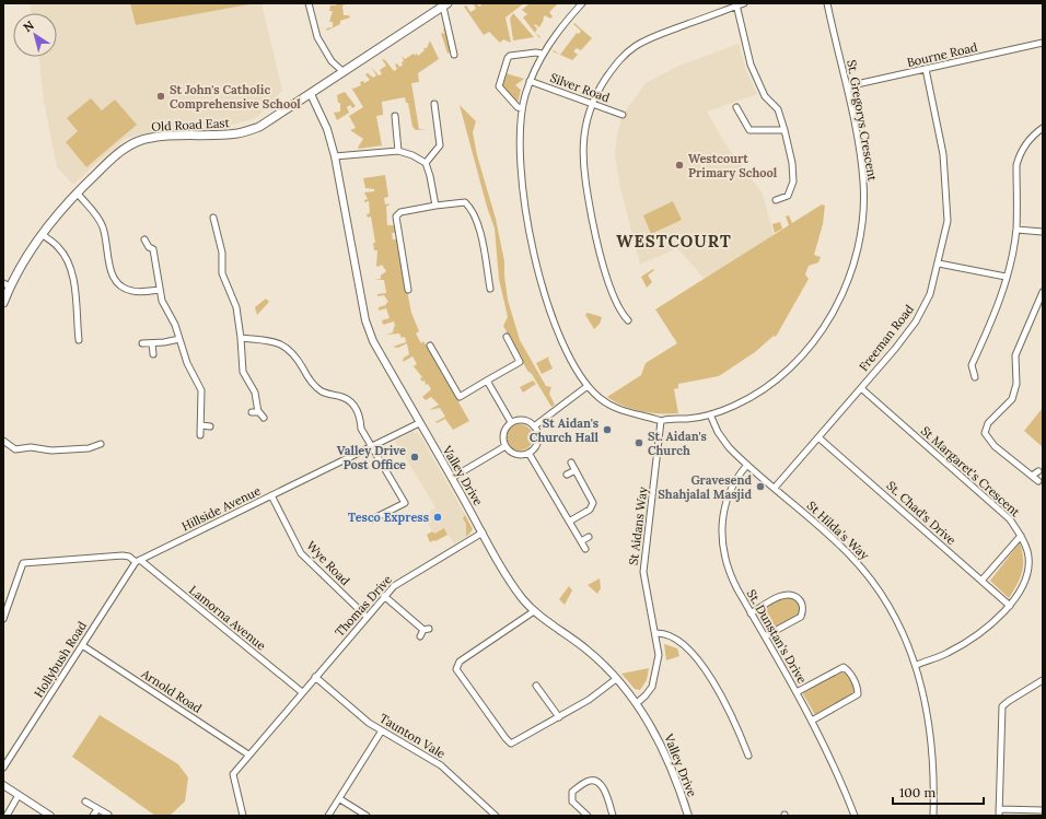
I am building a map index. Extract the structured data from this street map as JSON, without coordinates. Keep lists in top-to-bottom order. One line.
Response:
{"streets":{"main road":["Old Road East"],"street":["Bourne Road","Silver Road","St. Gregorys Crescent","Freeman Road","St Margaret's Crescent","Valley Drive","Hillside Avenue","St. Chad's Drive","St Aidans Way","St Hilda's Way","Wye Road","Thomas Drive","Lamorna Avenue","St. Dunstan's Drive","Hollybush Road","Arnold Road","Taunton Vale"]},"crossings":[["Bourne Road","St. Gregorys Crescent"],["Bourne Road","Freeman Road"],["St. Gregorys Crescent","St Aidans Way"],["St. Gregorys Crescent","St Hilda's Way"],["Old Road East","Valley Drive"],["Freeman Road","St Margaret's Crescent"],["Freeman Road","St. Chad's Drive"],["Freeman Road","St Hilda's Way"],["St Margaret's Crescent","St. Chad's Drive"],["St Margaret's Crescent","St Hilda's Way"],["Valley Drive","Hillside Avenue"],["Valley Drive","St Aidans Way"],["Valley Drive","Thomas Drive"],["Hillside Avenue","Wye Road"],["Hillside Avenue","Lamorna Avenue"],["Hillside Avenue","Hollybush Road"],["St Hilda's Way","St. Dunstan's Drive"],["Wye Road","Thomas Drive"],["Thomas Drive","Taunton Vale"],["Lamorna Avenue","Hollybush Road"],["Hollybush Road","Arnold Road"]],"districts":["WESTCOURT"],"places":["St John's Catholic Comprehensive School","Westcourt Primary School","St Aidan's Church Hall","St. Aidan's Church","Valley Drive Post Office","Gravesend Shahjalal Masjid","Tesco Express"],"scale_bar":"100 m","north":"top left"}
